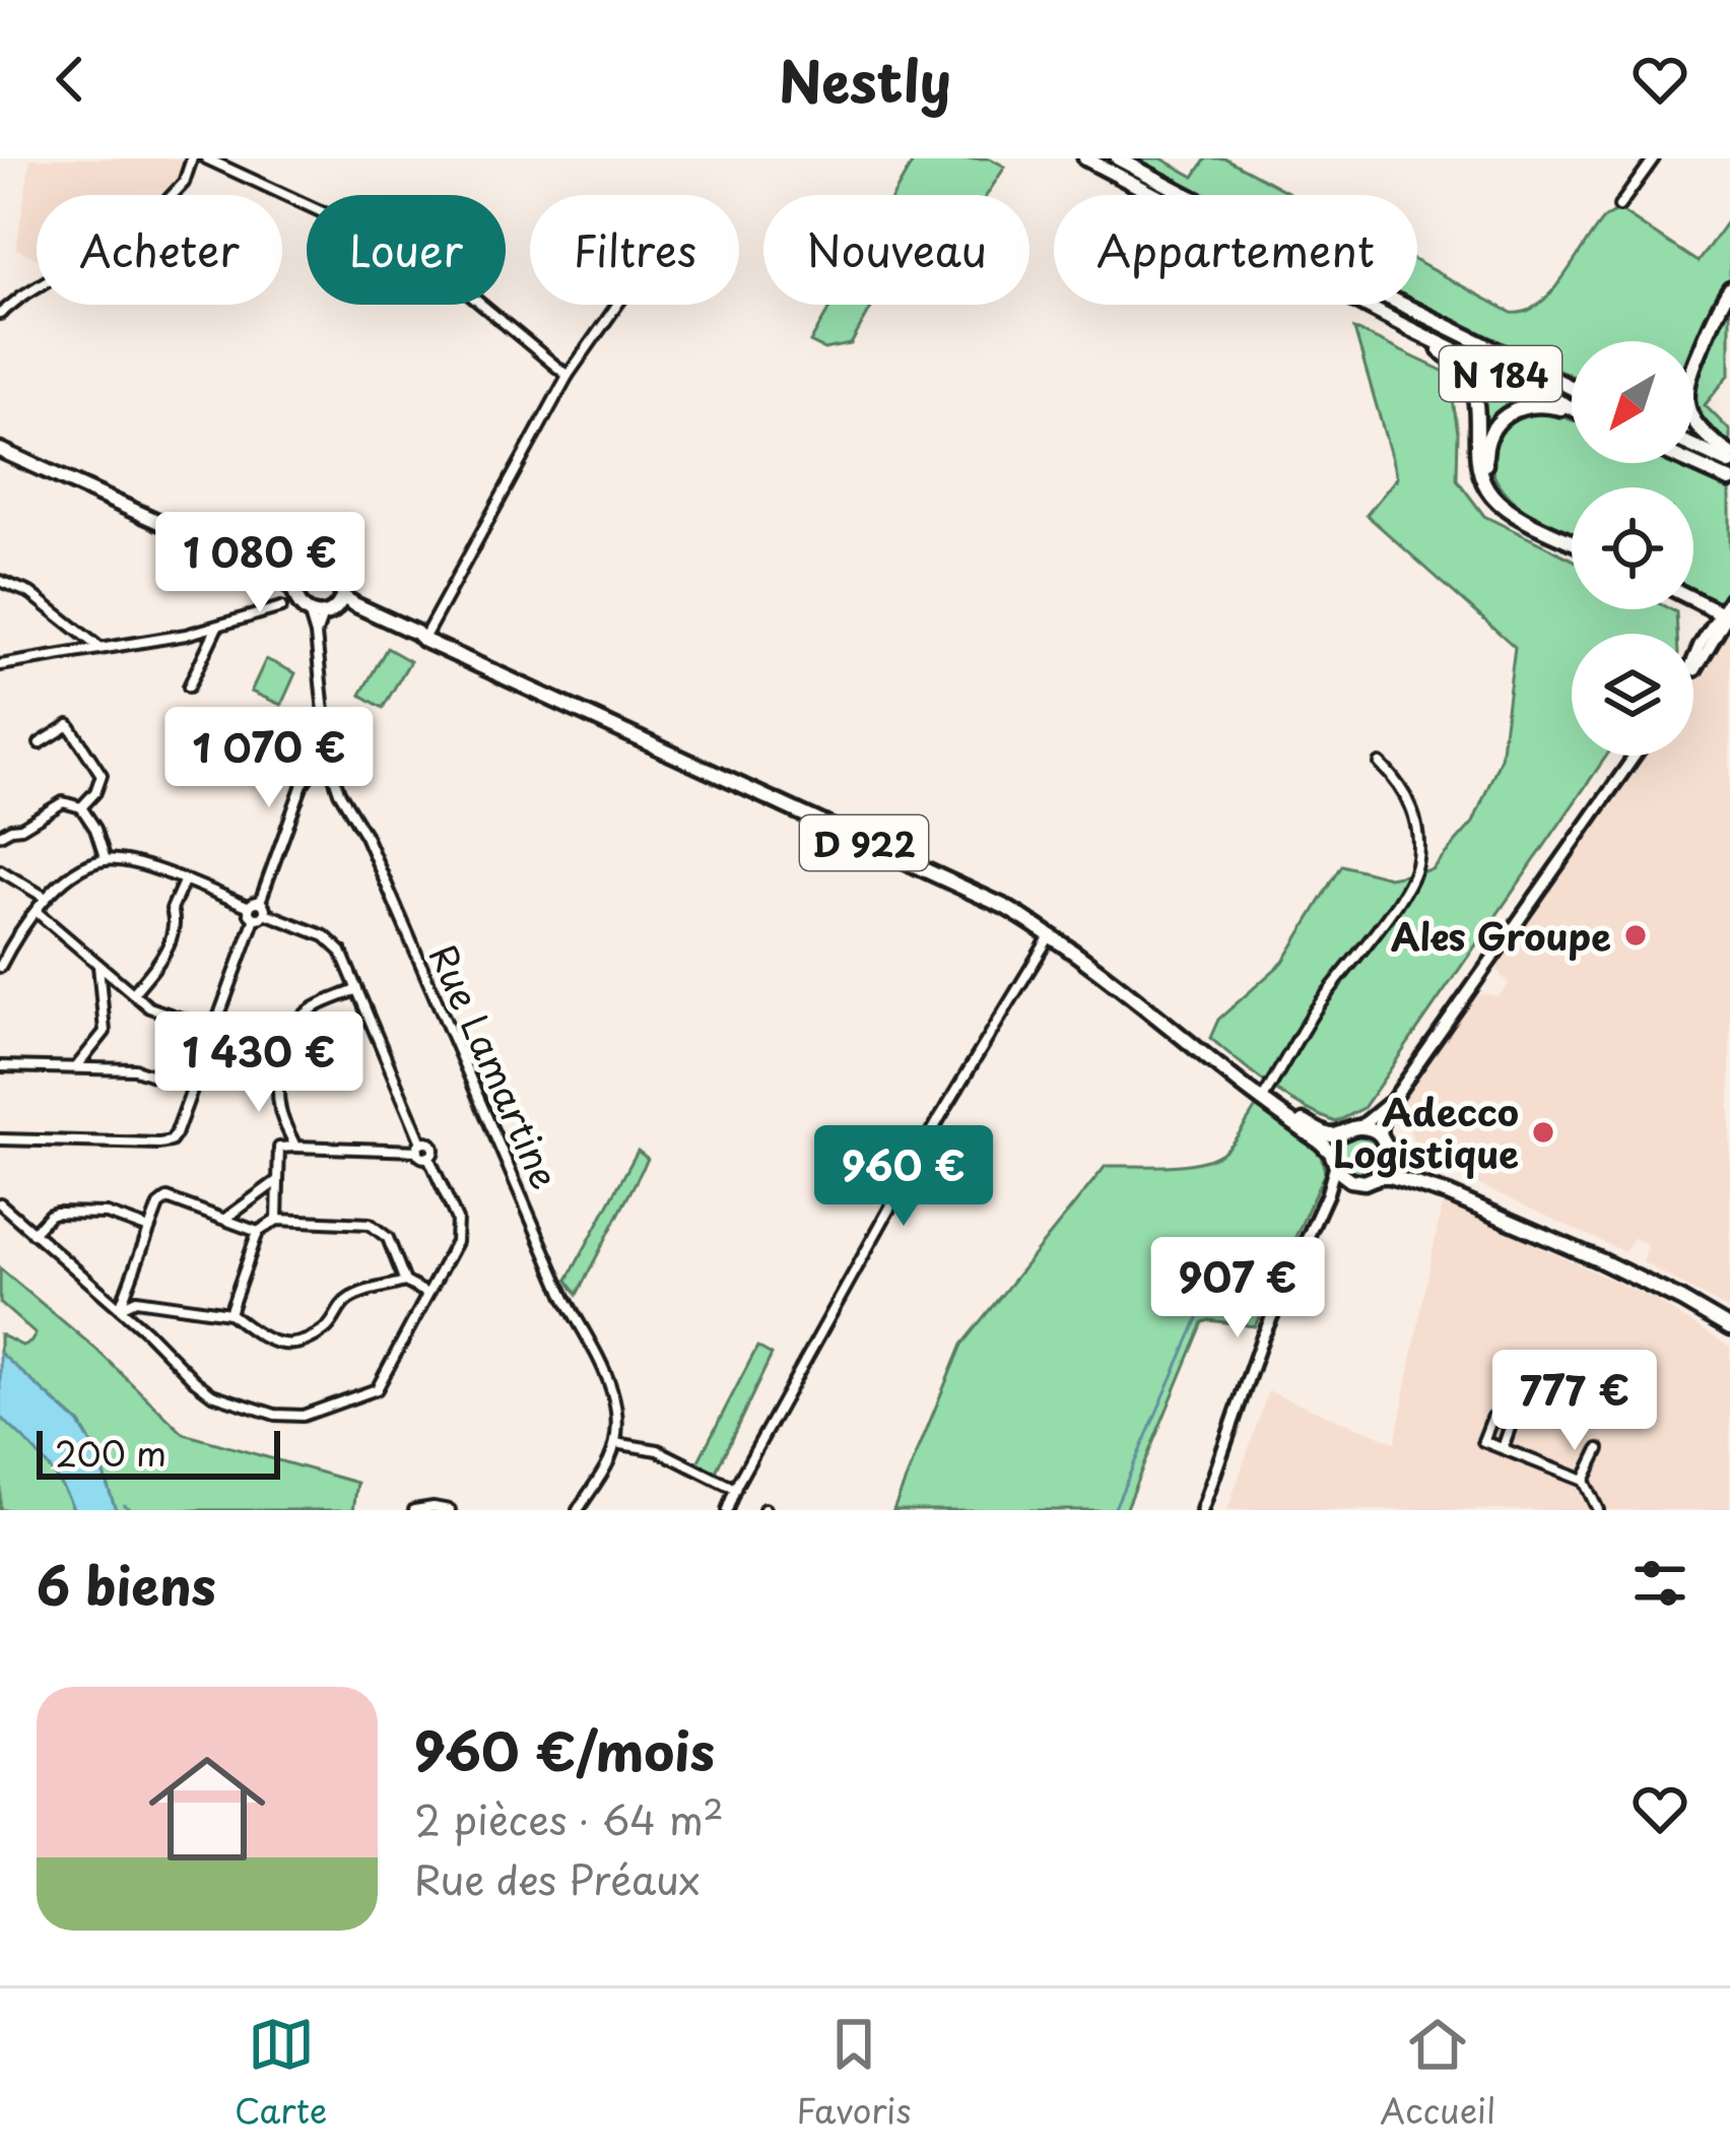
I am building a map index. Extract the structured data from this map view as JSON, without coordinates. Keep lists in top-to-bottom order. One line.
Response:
{"streets":{"main road":["N 184","D 922"],"street":["Rue Lamartine"]},"crossings":[["D 922","Rue Lamartine"]],"places":["Ales Groupe","Adecco Logistique"],"scale_bar":"200 m","north":"bottom left","page":{"header":"Nestly","chip":["Acheter","Louer","Filtres","Nouveau","Appartement"],"price":["1 080 €","1 070 €","1 430 €","960 €","907 €","777 €"],"scale":"200 m","heading":"6 biens","list":[{"name":"960 €/mois","note":"2 pièces · 64 m² · Rue des Préaux"}],"tabs":["Carte","Favoris","Accueil"]}}
